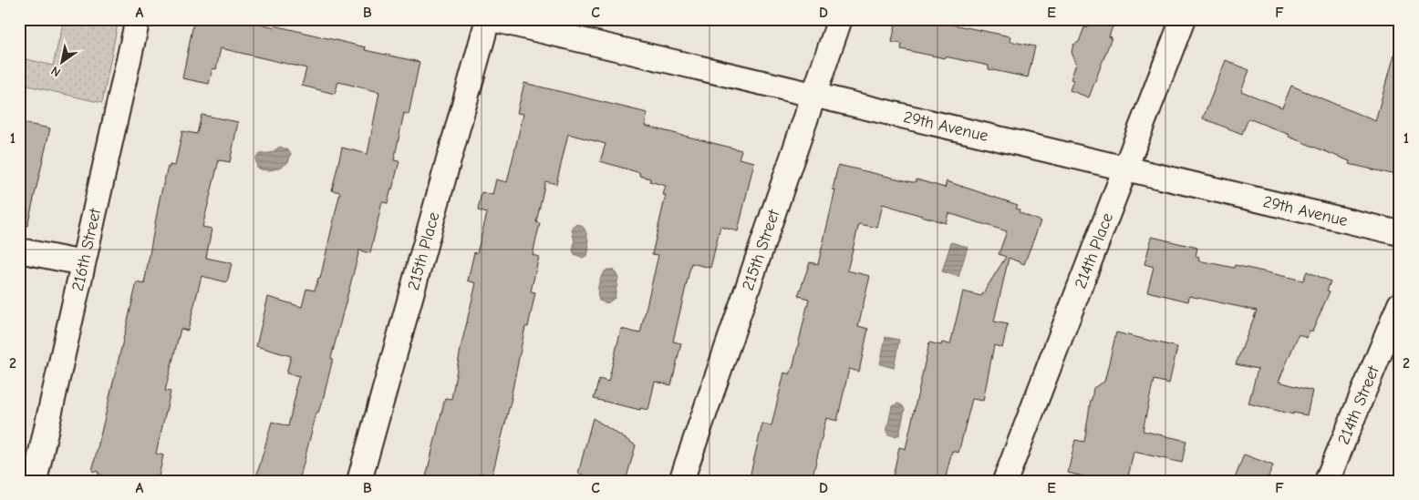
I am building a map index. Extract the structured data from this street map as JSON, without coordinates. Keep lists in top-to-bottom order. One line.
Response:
{"streets":{"street":["29th Avenue","216th Street","214th Place","215th Place","215th Street","214th Street"]},"crossings":[["29th Avenue","214th Place"],["29th Avenue","215th Street"]],"north":"bottom left","grid":{"columns":["A","B","C","D","E","F"],"rows":["1","2"]}}
